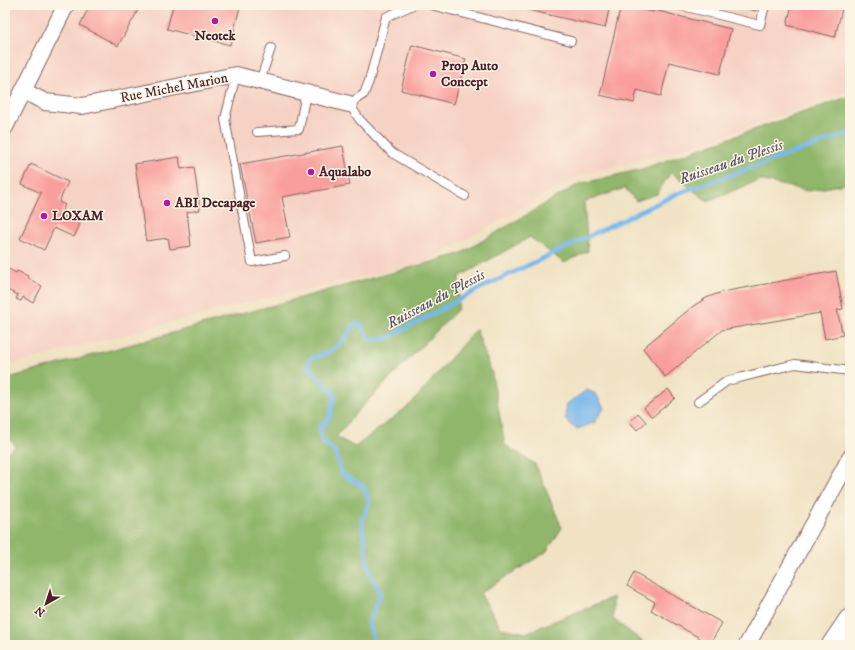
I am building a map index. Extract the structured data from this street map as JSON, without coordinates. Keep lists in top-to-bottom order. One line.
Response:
{"streets":{"street":["Rue Michel Marion"]},"water":["Ruisseau du Plessis"],"places":["Neotek","Prop Auto Concept","Aqualabo","ABI Decapage","LOXAM"],"north":"bottom left"}
